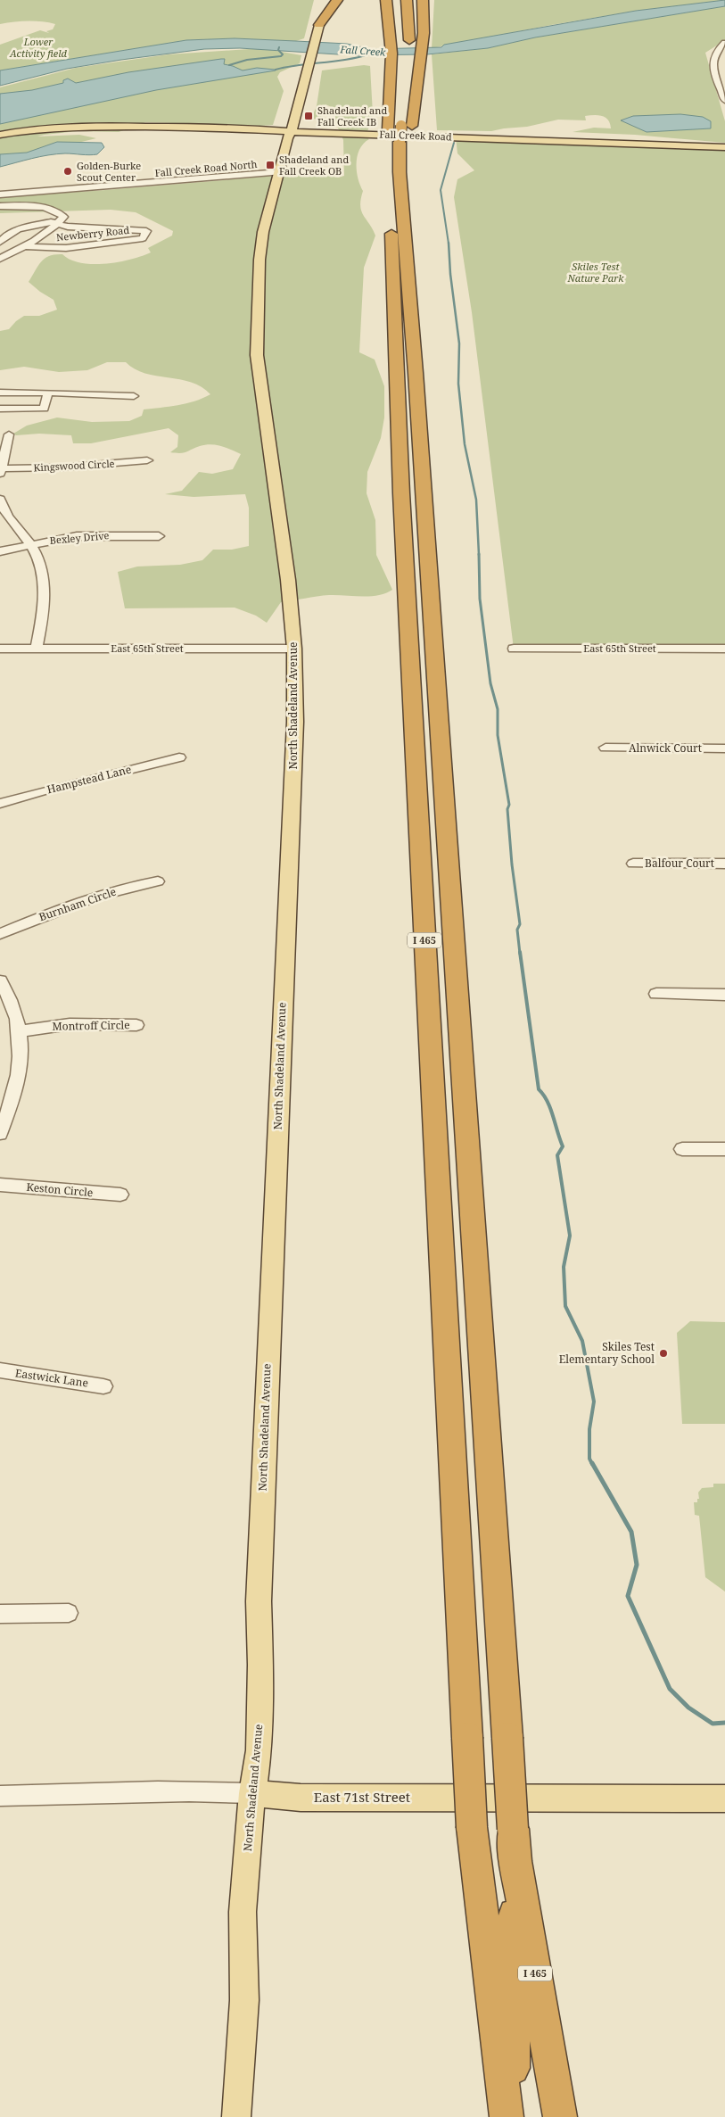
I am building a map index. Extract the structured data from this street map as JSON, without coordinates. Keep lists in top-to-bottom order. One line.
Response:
{"streets":{"highway":["I 465"],"main road":["Fall Creek Road","North Shadeland Avenue","East 71st Street"],"street":["Fall Creek Road North","Newberry Road","Kingswood Circle","Bexley Drive","East 65th Street","Alnwick Court","Hampstead Lane","Balfour Court","Burnham Circle","Montroff Circle","Keston Circle","Eastwick Lane"]},"crossings":[["Fall Creek Road","North Shadeland Avenue"],["Fall Creek Road North","North Shadeland Avenue"],["East 65th Street","North Shadeland Avenue"],["North Shadeland Avenue","East 71st Street"]],"water":["Fall Creek"],"parks":["Lower Activity field","Skiles Test Nature Park"],"places":{"transit":["Shadeland and Fall Creek IB","Shadeland and Fall Creek OB"],"other":["Golden-Burke Scout Center","Skiles Test Elementary School"]}}
